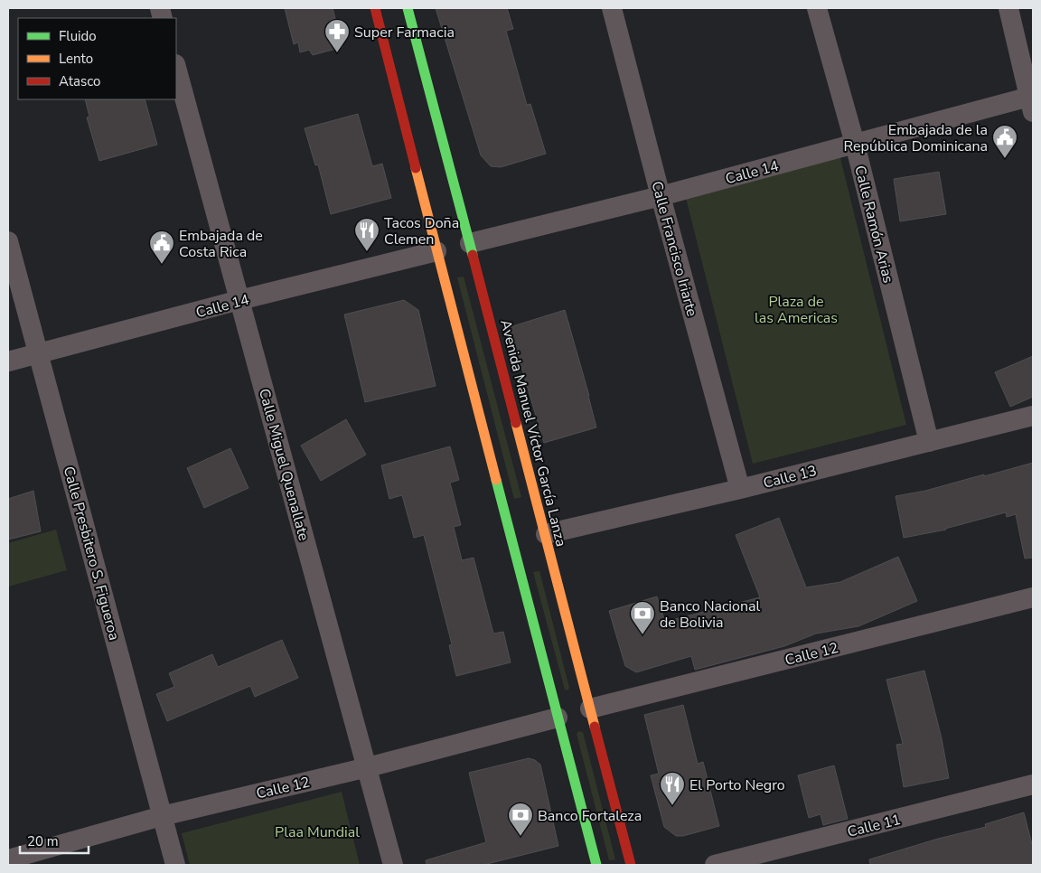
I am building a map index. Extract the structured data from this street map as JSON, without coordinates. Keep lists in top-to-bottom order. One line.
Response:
{"streets":{"main road":["Avenida Manuel Víctor García Lanza"],"street":["Calle 14","Calle Ramón Arias","Calle Francisco Iriarte","Calle Miguel Quenallate","Calle 13","Calle Presbitero S. Figueroa","Calle 12","Calle 11"]},"crossings":[["Calle 14","Calle Ramón Arias"],["Calle 14","Calle Francisco Iriarte"],["Calle 14","Avenida Manuel Víctor García Lanza"],["Calle 14","Calle Miguel Quenallate"],["Calle 14","Calle Presbitero S. Figueroa"],["Calle Ramón Arias","Calle 13"],["Calle Francisco Iriarte","Calle 13"],["Avenida Manuel Víctor García Lanza","Calle 13"],["Avenida Manuel Víctor García Lanza","Calle 12"],["Calle Miguel Quenallate","Calle 12"],["Calle Presbitero S. Figueroa","Calle 12"]],"parks":["Plaza de las Americas","Plaa Mundial"],"places":{"pharmacy":["Super Farmacia"],"public building":["Embajada de la República Dominicana","Embajada de Costa Rica"],"restaurant":["Tacos Doña Clemen","El Porto Negro"],"bank":["Banco Nacional de Bolivia","Banco Fortaleza"]},"legend":["Fluido","Lento","Atasco"],"scale_bar":"20 m"}
